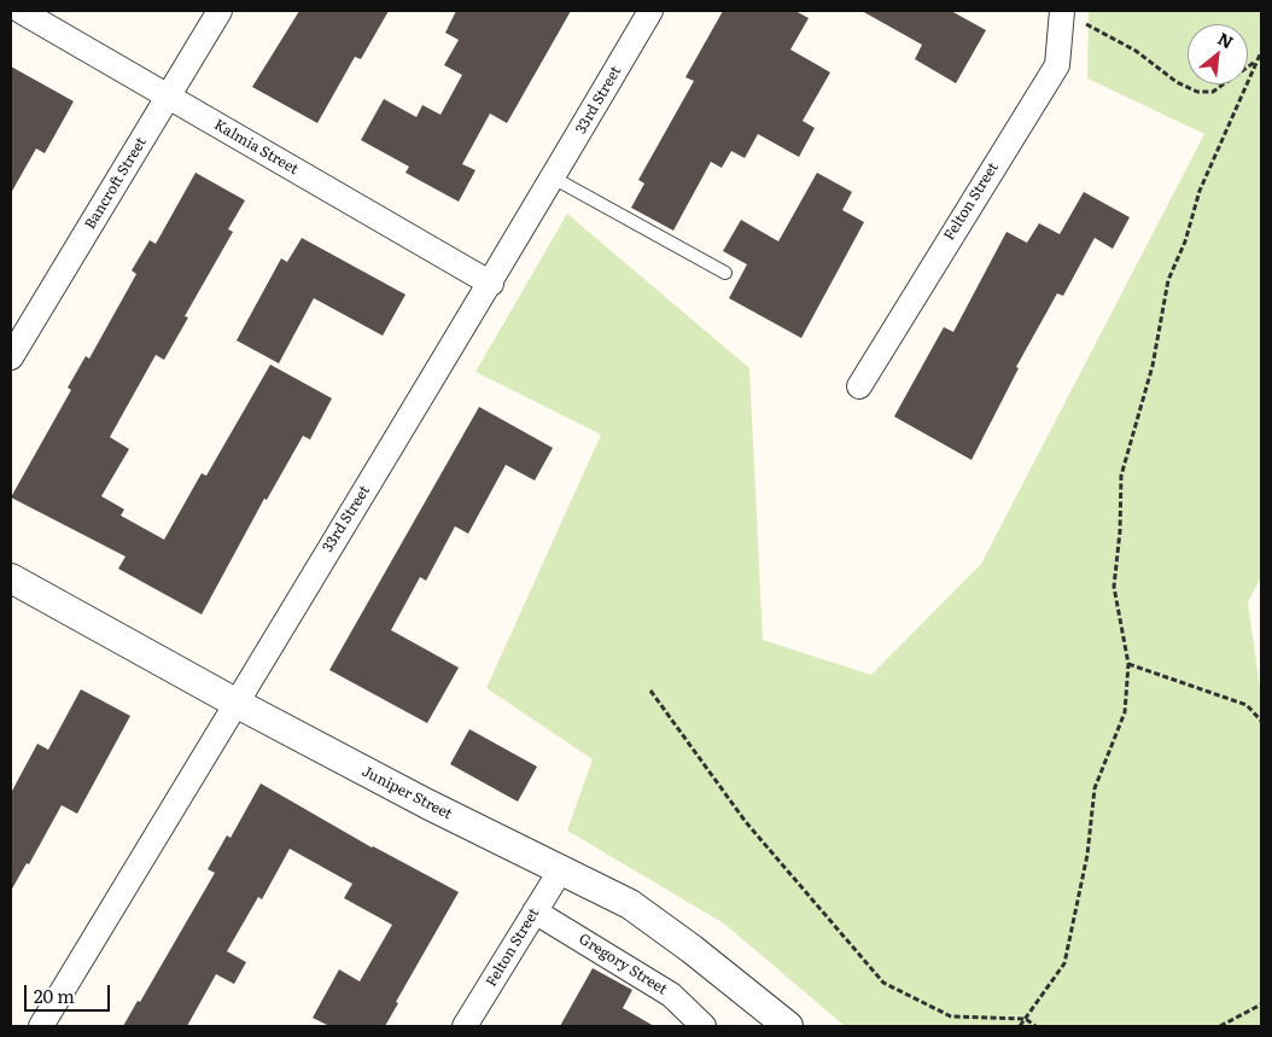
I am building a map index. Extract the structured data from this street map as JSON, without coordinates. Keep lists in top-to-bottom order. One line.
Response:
{"streets":{"street":["33rd Street","Kalmia Street","Bancroft Street","Felton Street","Juniper Street","Gregory Street"]},"crossings":[["33rd Street","Kalmia Street"],["33rd Street","Juniper Street"],["Kalmia Street","Bancroft Street"],["Felton Street","Juniper Street"],["Felton Street","Gregory Street"]],"scale_bar":"20 m","north":"top right"}
